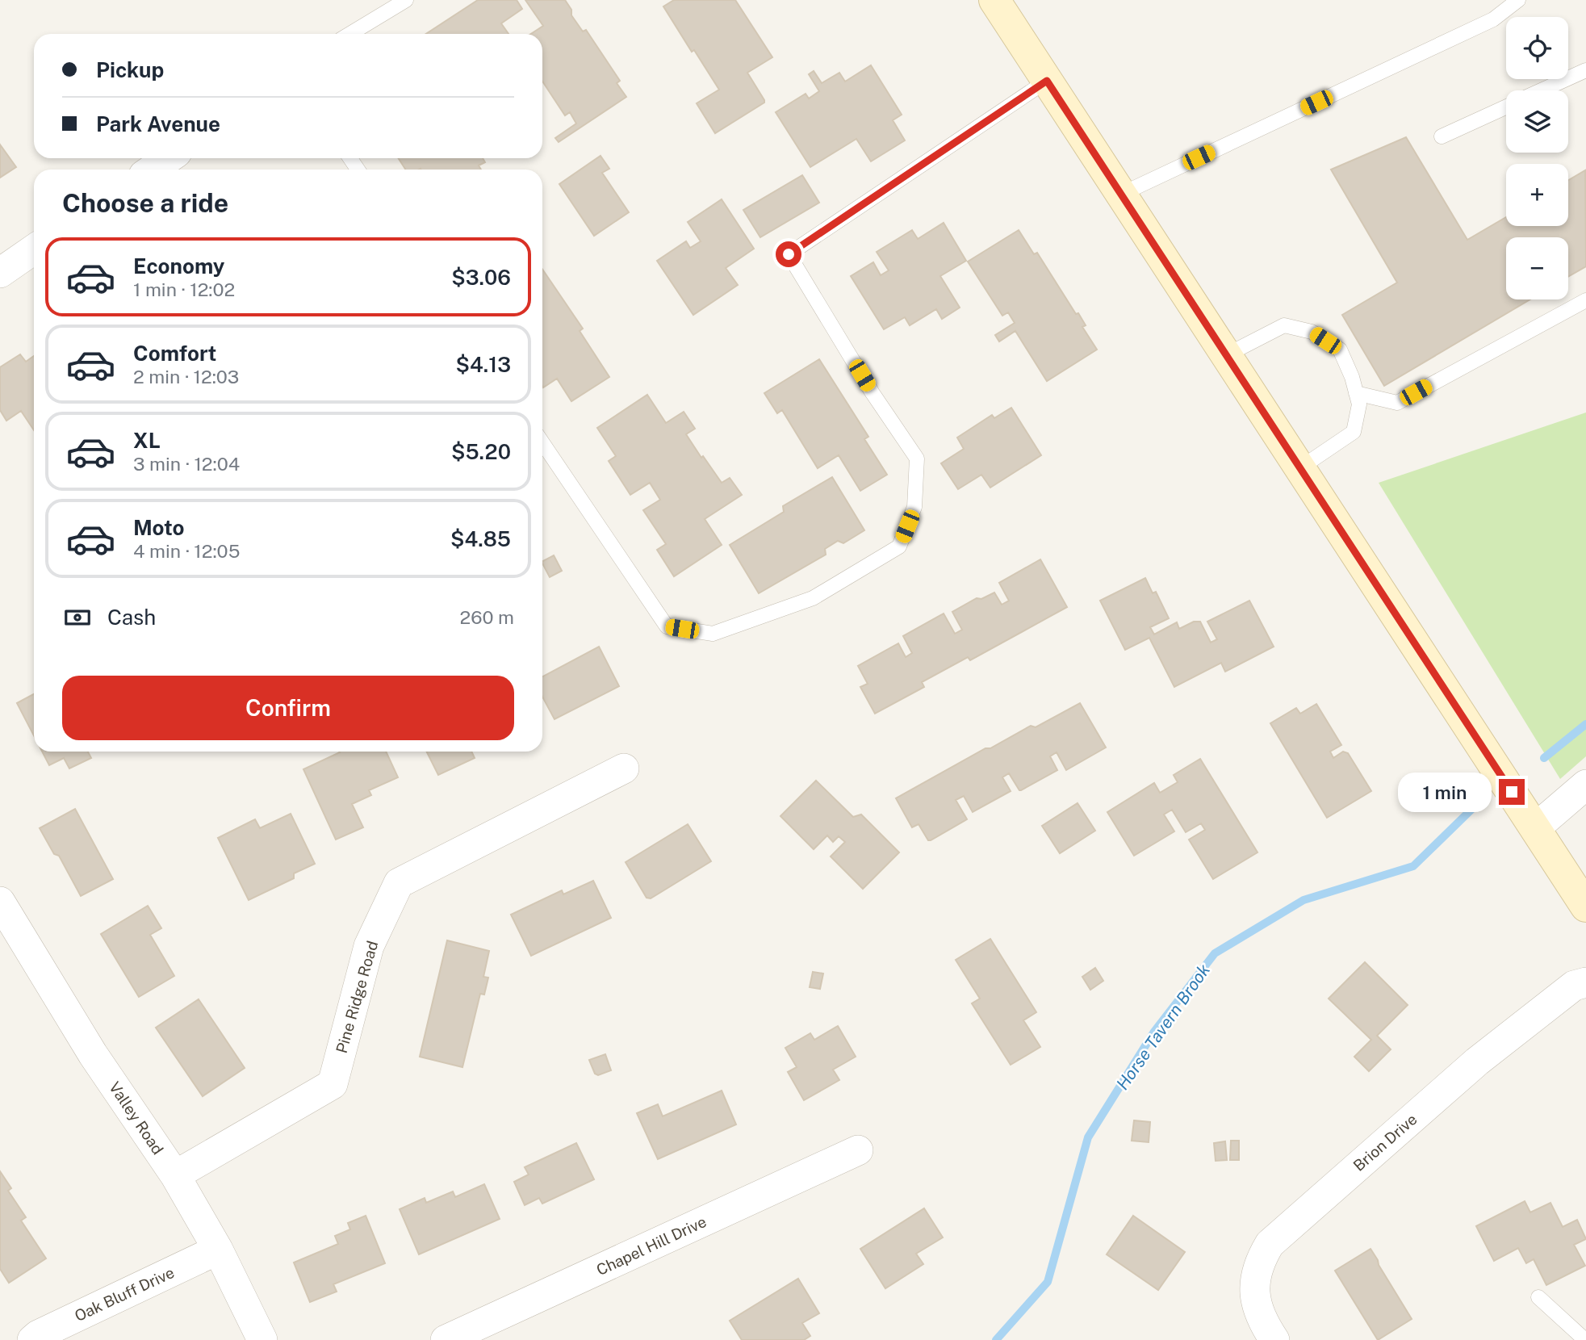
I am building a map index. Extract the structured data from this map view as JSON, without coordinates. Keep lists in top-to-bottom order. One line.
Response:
{"streets":{"street":["Pine Ridge Road","Valley Road","Brion Drive","Chapel Hill Drive","Oak Bluff Drive"]},"crossings":[["Pine Ridge Road","Valley Road"],["Valley Road","Oak Bluff Drive"]],"water":["Horse Tavern Brook"],"page":{"map_buttons":["+","−"],"banner":["Pickup","Park Avenue"],"heading":"Choose a ride","list":[{"name":"Economy","note":"1 min · 12:02","value":"$3.06"},{"name":"Comfort","note":"2 min · 12:03","value":"$4.13"},{"name":"XL","note":"3 min · 12:04","value":"$5.20"},{"name":"Moto","note":"4 min · 12:05","value":"$4.85"}],"pay":["Cash","260 m"],"buttons":"Confirm","bubble":"1 min"}}
